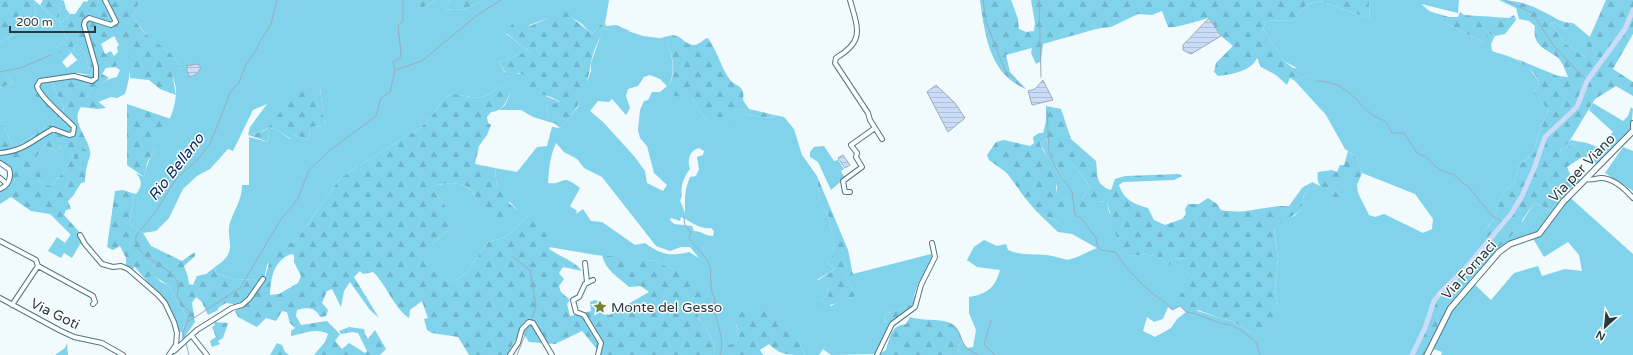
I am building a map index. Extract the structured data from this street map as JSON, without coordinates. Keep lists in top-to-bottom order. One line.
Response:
{"streets":{"main road":["Via per Viano","Via Fornaci"],"street":["Via Goti"]},"crossings":[["Via per Viano","Via Fornaci"]],"water":["Rio Bellano"],"places":{"place":["Monte del Gesso"]},"scale_bar":"200 m","north":"bottom left"}
